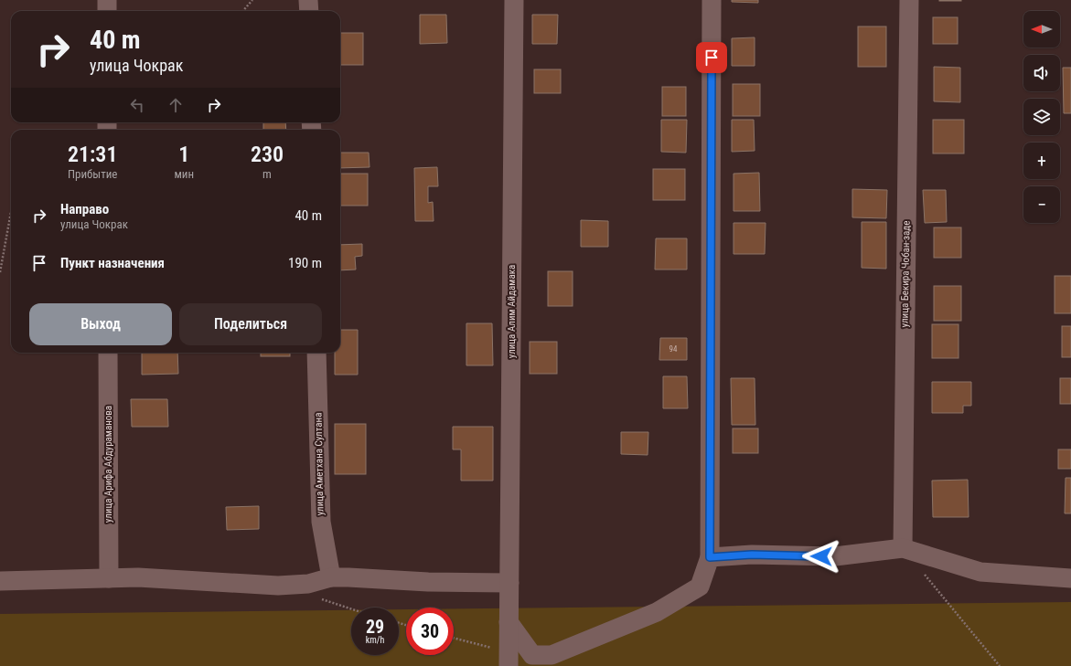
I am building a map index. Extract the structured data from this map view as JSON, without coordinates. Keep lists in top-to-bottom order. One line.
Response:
{"streets":{"street":["улица Бекира Чобан-заде","улица Алим Айдамака","улица Арифа Абдураманова","улица Аметхана Султана"]},"house_numbers":["94"],"north":"left","page":{"map_buttons":["+","−"],"turn":["40 m","улица Чокрак"],"eta":["21:31","Прибытие","1","мин","230","m"],"list":[{"name":"Направо","note":"улица Чокрак","value":"40 m"},{"name":"Пункт назначения","value":"190 m"}],"buttons":["Выход","Поделиться"],"speed":"29 km/h","limit":"30"}}
